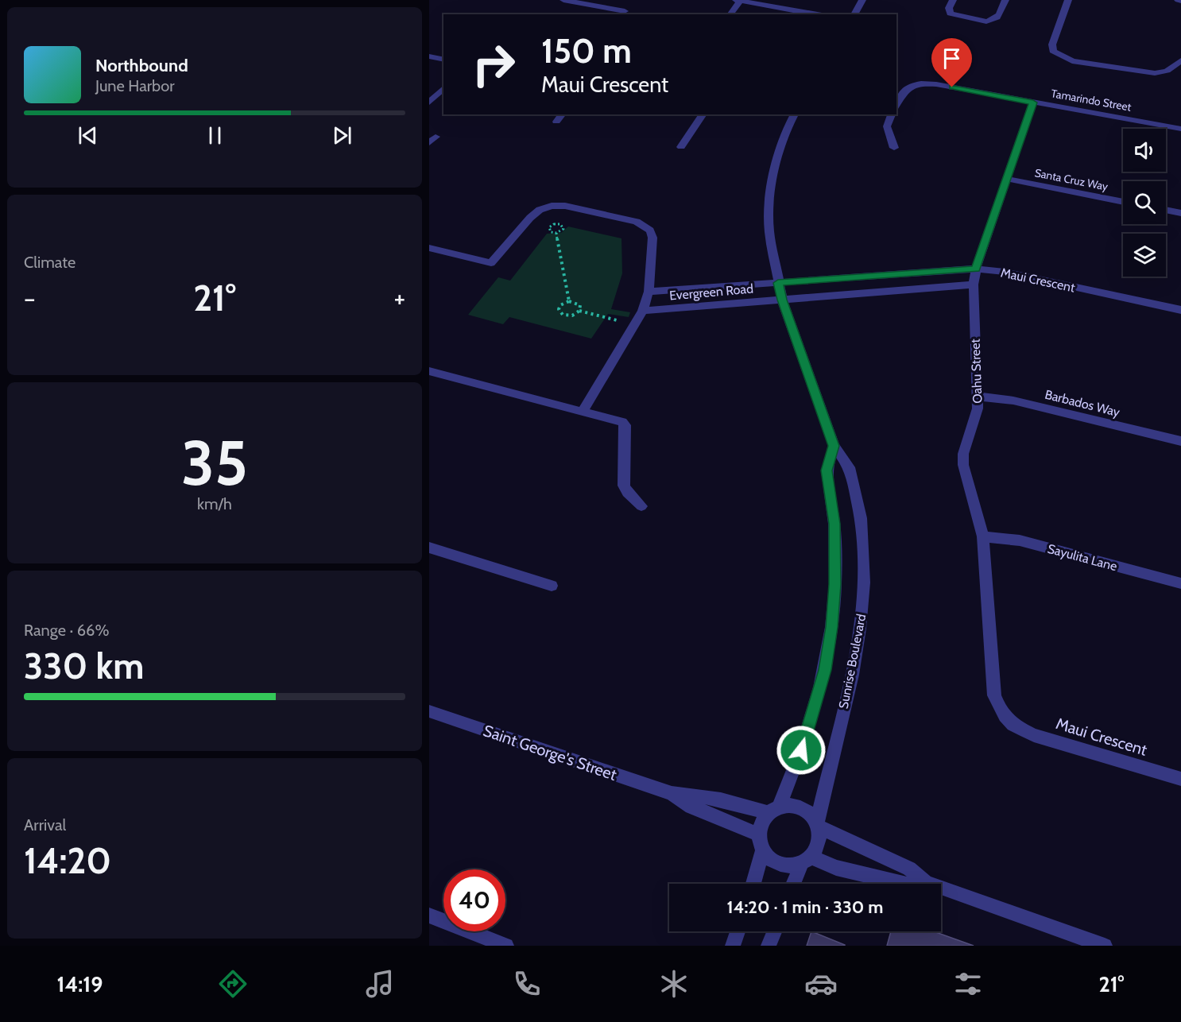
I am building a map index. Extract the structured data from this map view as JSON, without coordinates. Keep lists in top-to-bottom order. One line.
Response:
{"streets":{"street":["Tamarindo Street","Santa Cruz Way","Maui Crescent","Evergreen Road","Oahu Street","Barbados Way","Sayulita Lane","Sunrise Boulevard","Saint George's Street"]},"crossings":[["Tamarindo Street","Oahu Street"],["Santa Cruz Way","Oahu Street"],["Maui Crescent","Evergreen Road"],["Maui Crescent","Oahu Street"],["Maui Crescent","Sunrise Boulevard"],["Evergreen Road","Sunrise Boulevard"],["Oahu Street","Barbados Way"],["Oahu Street","Sayulita Lane"],["Sunrise Boulevard","Saint George's Street"]],"page":{"turn":["150 m","Maui Crescent"],"song":["Northbound","June Harbor"],"tile":["Climate",["35","km/h"],["Range · 66%","330 km"],["Arrival","14:20"]],"heat":["−","21°","+"],"limit":"40","trip":"14:20 · 1 min · 330 m","tabs":["14:19","21°"]}}
